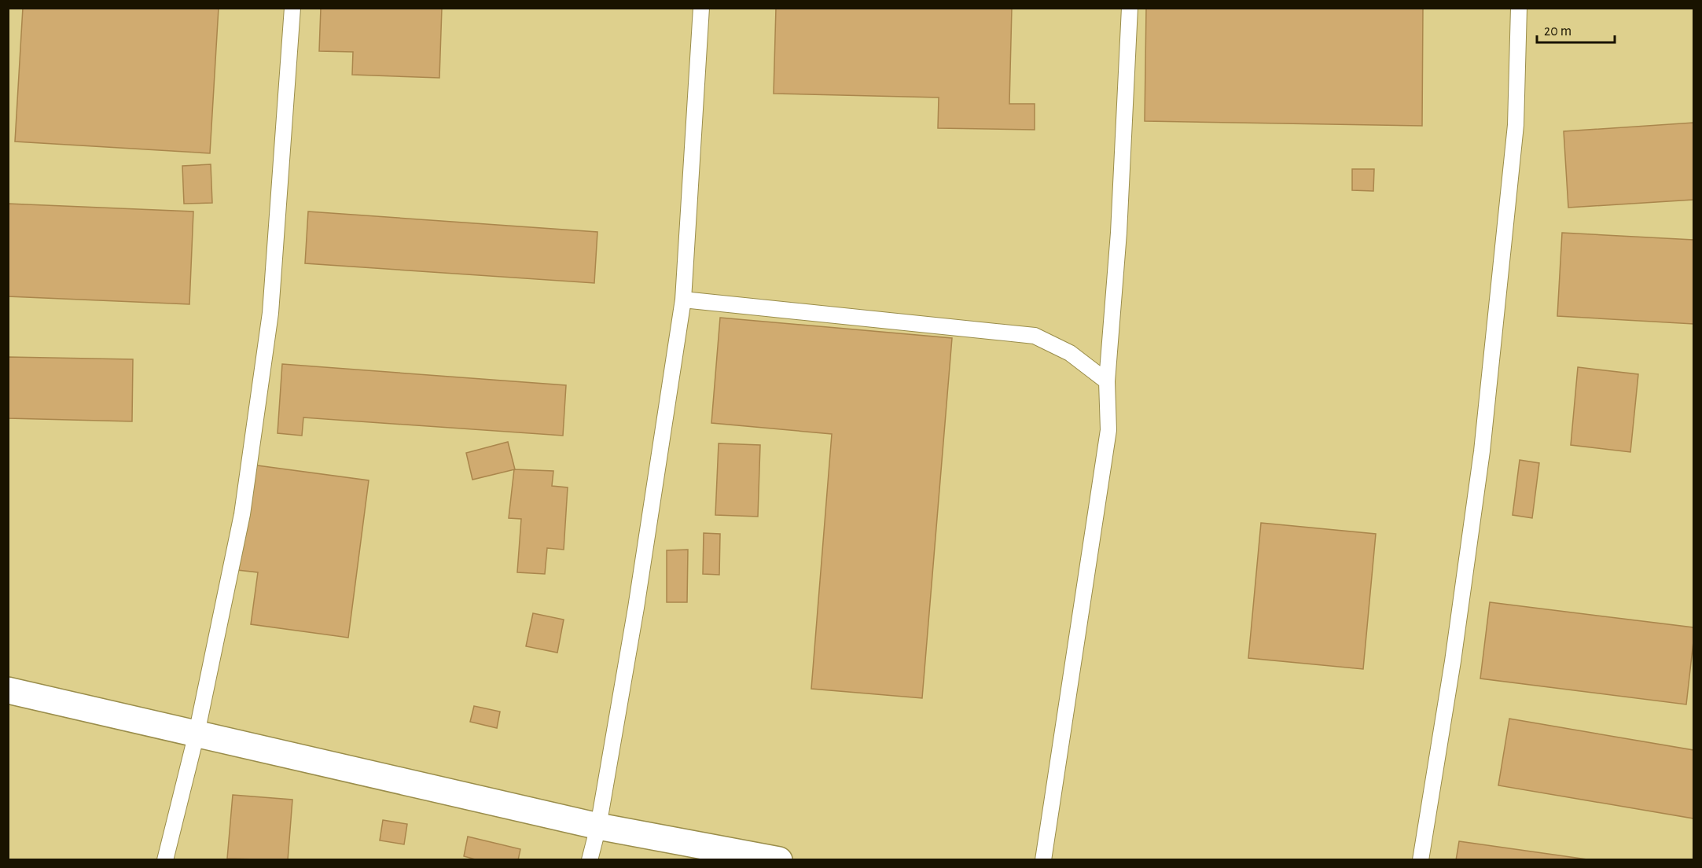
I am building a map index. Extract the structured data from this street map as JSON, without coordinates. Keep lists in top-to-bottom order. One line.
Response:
{"scale_bar":"20 m"}
